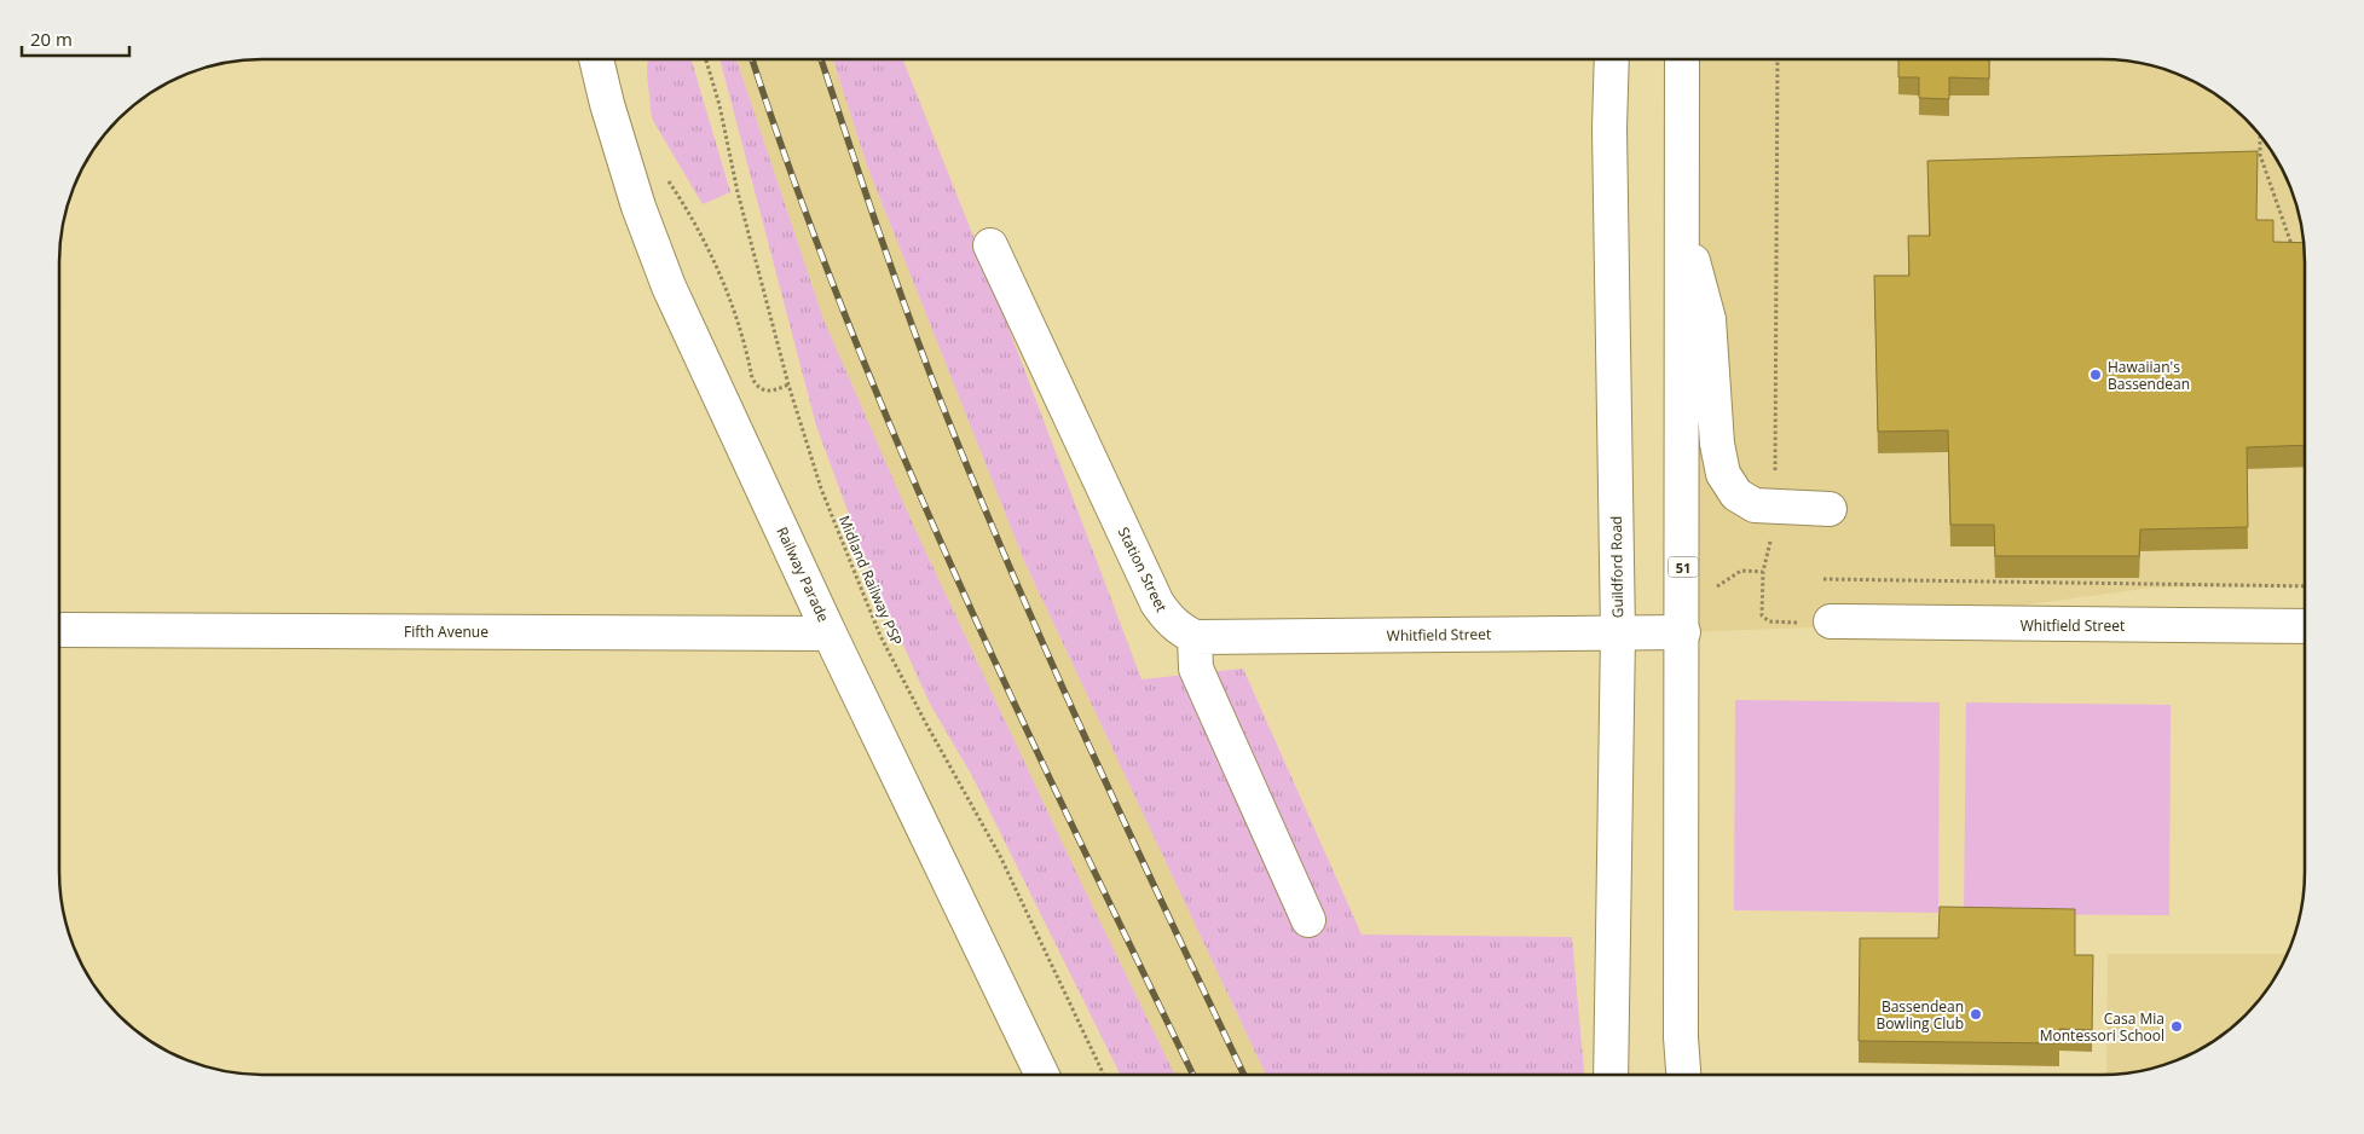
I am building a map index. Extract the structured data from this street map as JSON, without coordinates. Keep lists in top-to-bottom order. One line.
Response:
{"streets":{"main road":["Guildford Road","51","Station Street","Railway Parade","Whitfield Street","Fifth Avenue"],"path":["Midland Railway PSP"]},"crossings":[["Guildford Road","Whitfield Street"],["51","Whitfield Street"],["Station Street","Whitfield Street"],["Railway Parade","Fifth Avenue"]],"places":["Hawaiian's Bassendean","Bassendean Bowling Club","Casa Mia Montessori School"],"scale_bar":"20 m"}
